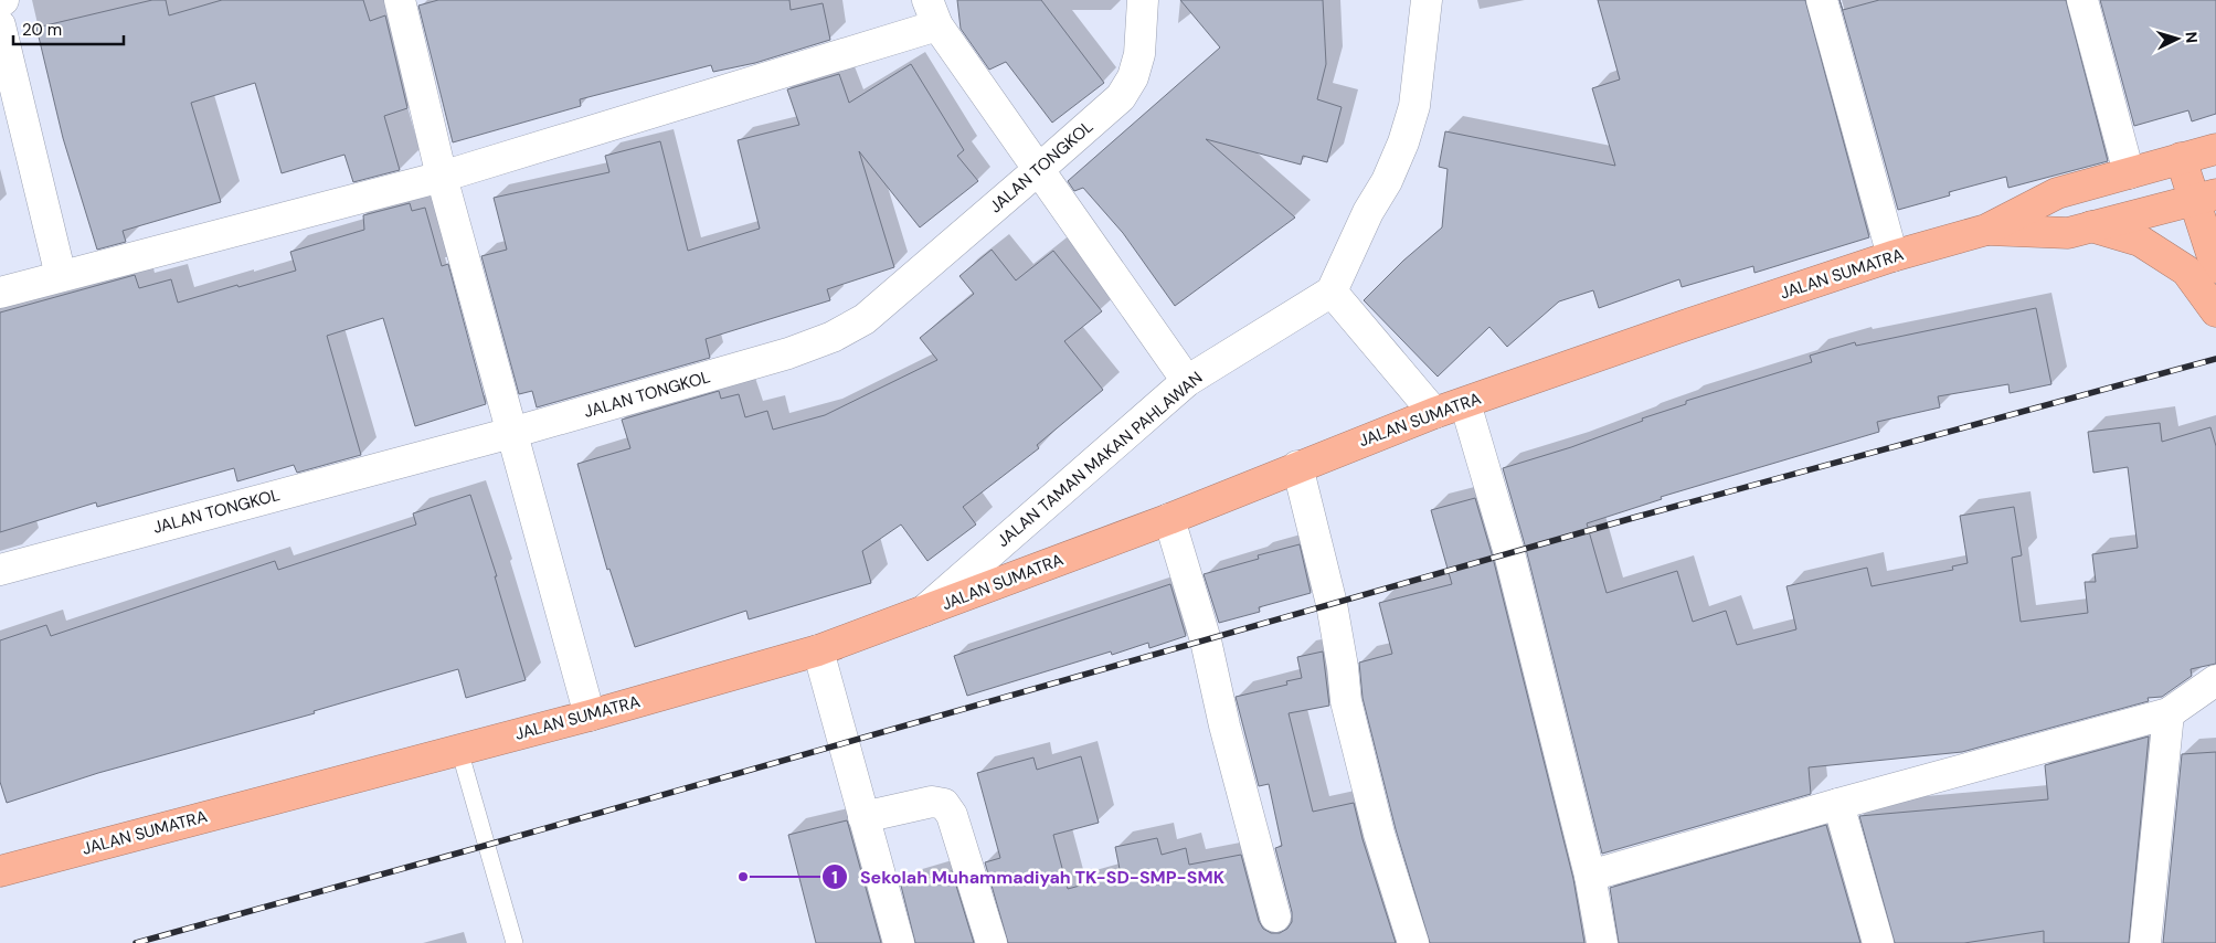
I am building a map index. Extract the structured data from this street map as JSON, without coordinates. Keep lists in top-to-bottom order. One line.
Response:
{"streets":{"highway":["JALAN SUMATRA"],"street":["JALAN TONGKOL","JALAN TAMAN MAKAN PAHLAWAN"]},"crossings":[["JALAN SUMATRA","JALAN TAMAN MAKAN PAHLAWAN"]],"places":["Sekolah Muhammadiyah TK-SD-SMP-SMK"],"scale_bar":"20 m","north":"right"}
